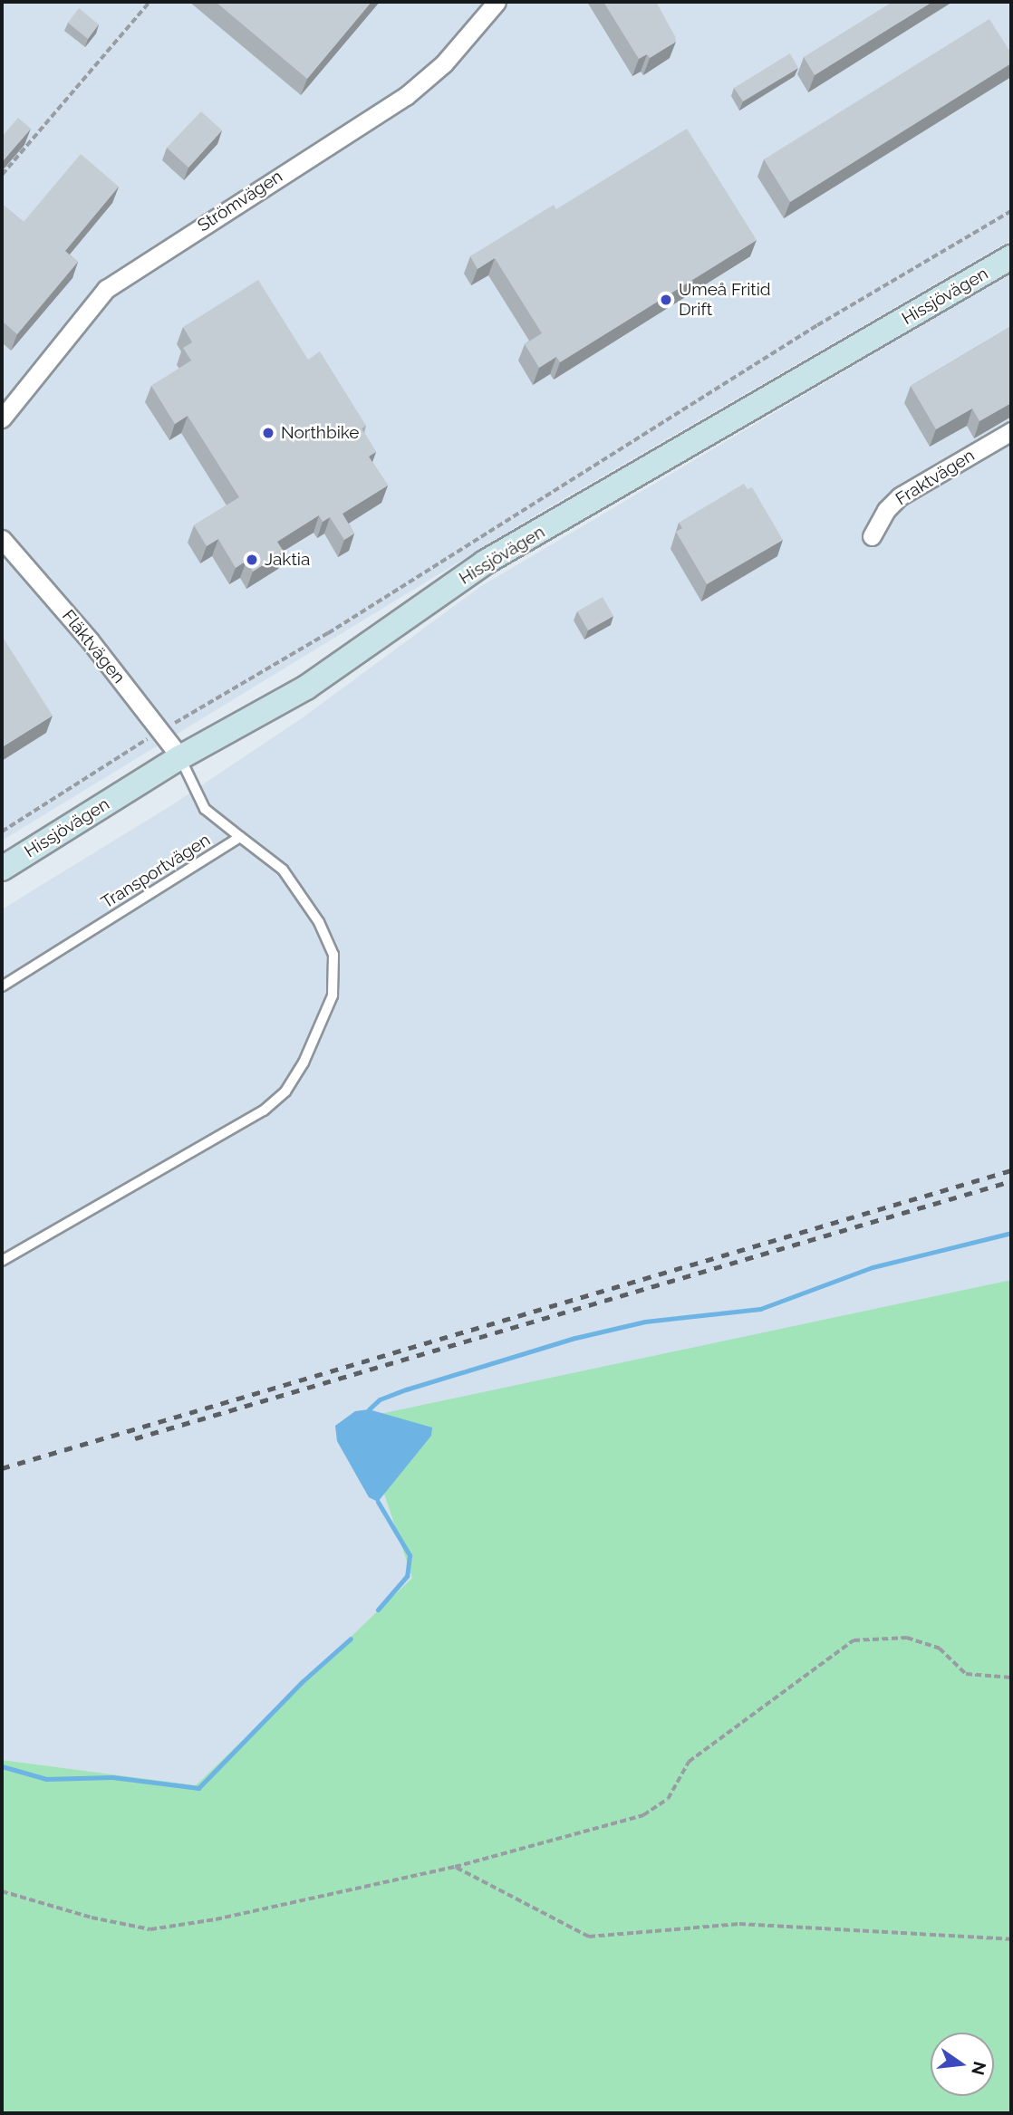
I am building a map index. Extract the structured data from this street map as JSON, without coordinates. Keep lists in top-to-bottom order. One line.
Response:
{"streets":{"main road":["Hissjövägen"],"street":["Strömvägen","Fraktvägen","Fläktvägen"],"lane":["Transportvägen"]},"crossings":[["Hissjövägen","Fläktvägen"],["Hissjövägen","Transportvägen"],["Fläktvägen","Transportvägen"]],"places":["Umeå Fritid Drift","Northbike","Jaktia"],"north":"right"}
